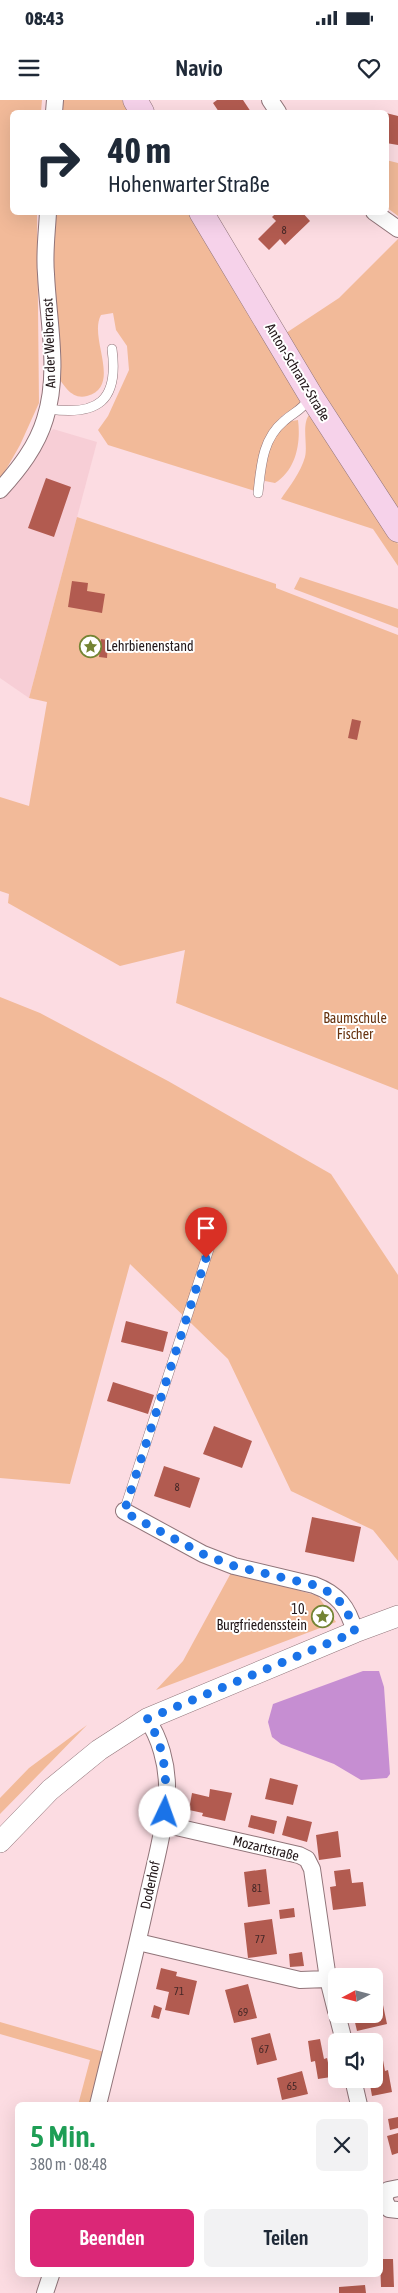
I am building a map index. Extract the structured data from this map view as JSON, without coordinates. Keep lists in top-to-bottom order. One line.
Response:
{"streets":{"main road":["Anton-Schranz-Straße"],"street":["An der Weiberrast","Mozartstraße","Doderhof"]},"crossings":[["Mozartstraße","Doderhof"]],"parks":["Baumschule Fischer"],"places":{"place":["Lehrbienenstand","10. Burgfriedensstein"]},"house_numbers":["8","8","81","77","71","69","67","65"],"north":"left","page":{"status":"08:43","header":"Navio","turn":["40 m","Hohenwarter Straße"],"heading":["5 Min.","380 m · 08:48"],"buttons":["Beenden","Teilen"]}}
